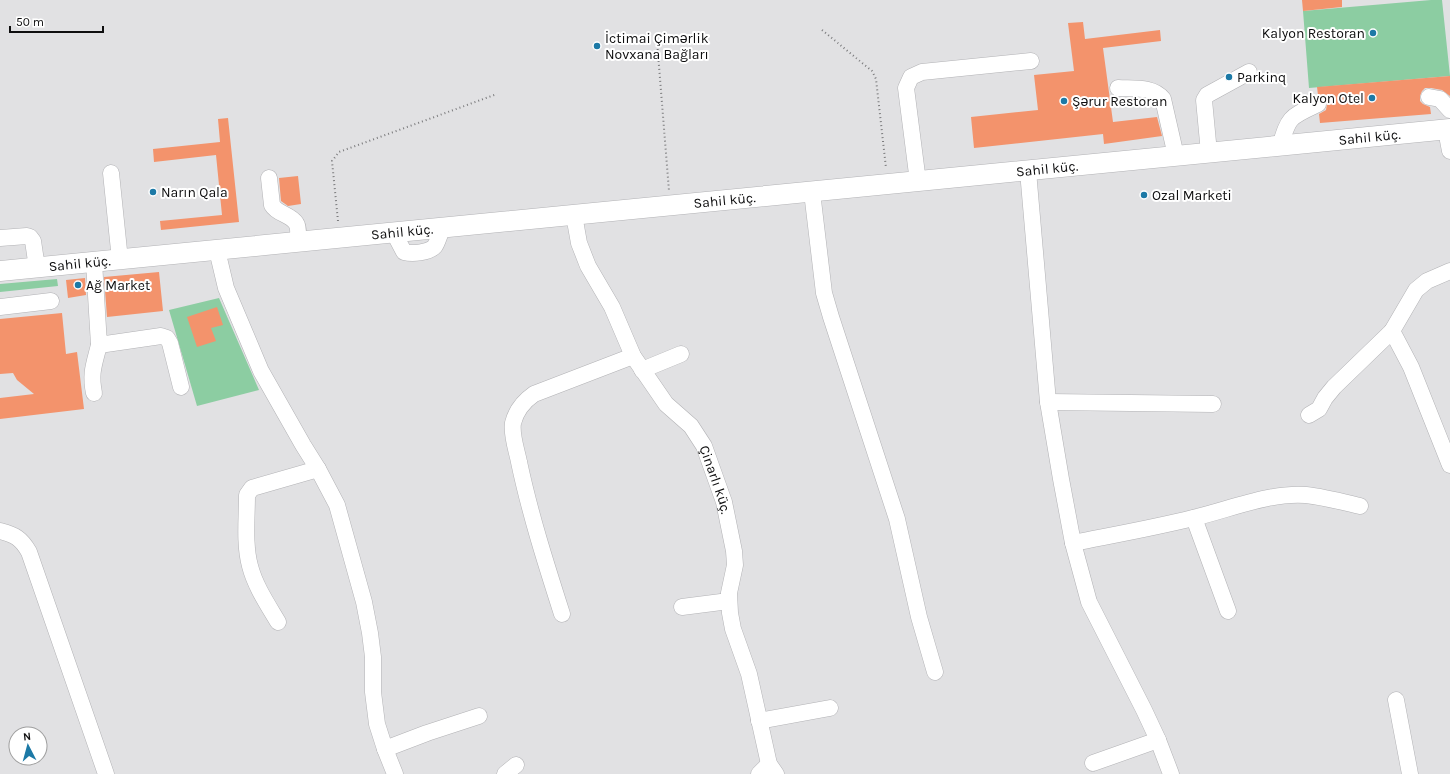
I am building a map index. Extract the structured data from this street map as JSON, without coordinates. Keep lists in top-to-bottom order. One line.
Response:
{"streets":{"main road":["Sahil küç."],"street":["Çinarlı küç."]},"crossings":[["Sahil küç.","Çinarlı küç."]],"places":["Kalyon Restoran","İctimai Çimərlik Novxana Bağları","Parkinq","Kalyon Otel","Şərur Restoran","Narın Qala","Ozal Marketi","Ağ Market"],"scale_bar":"50 m","north":"top"}
